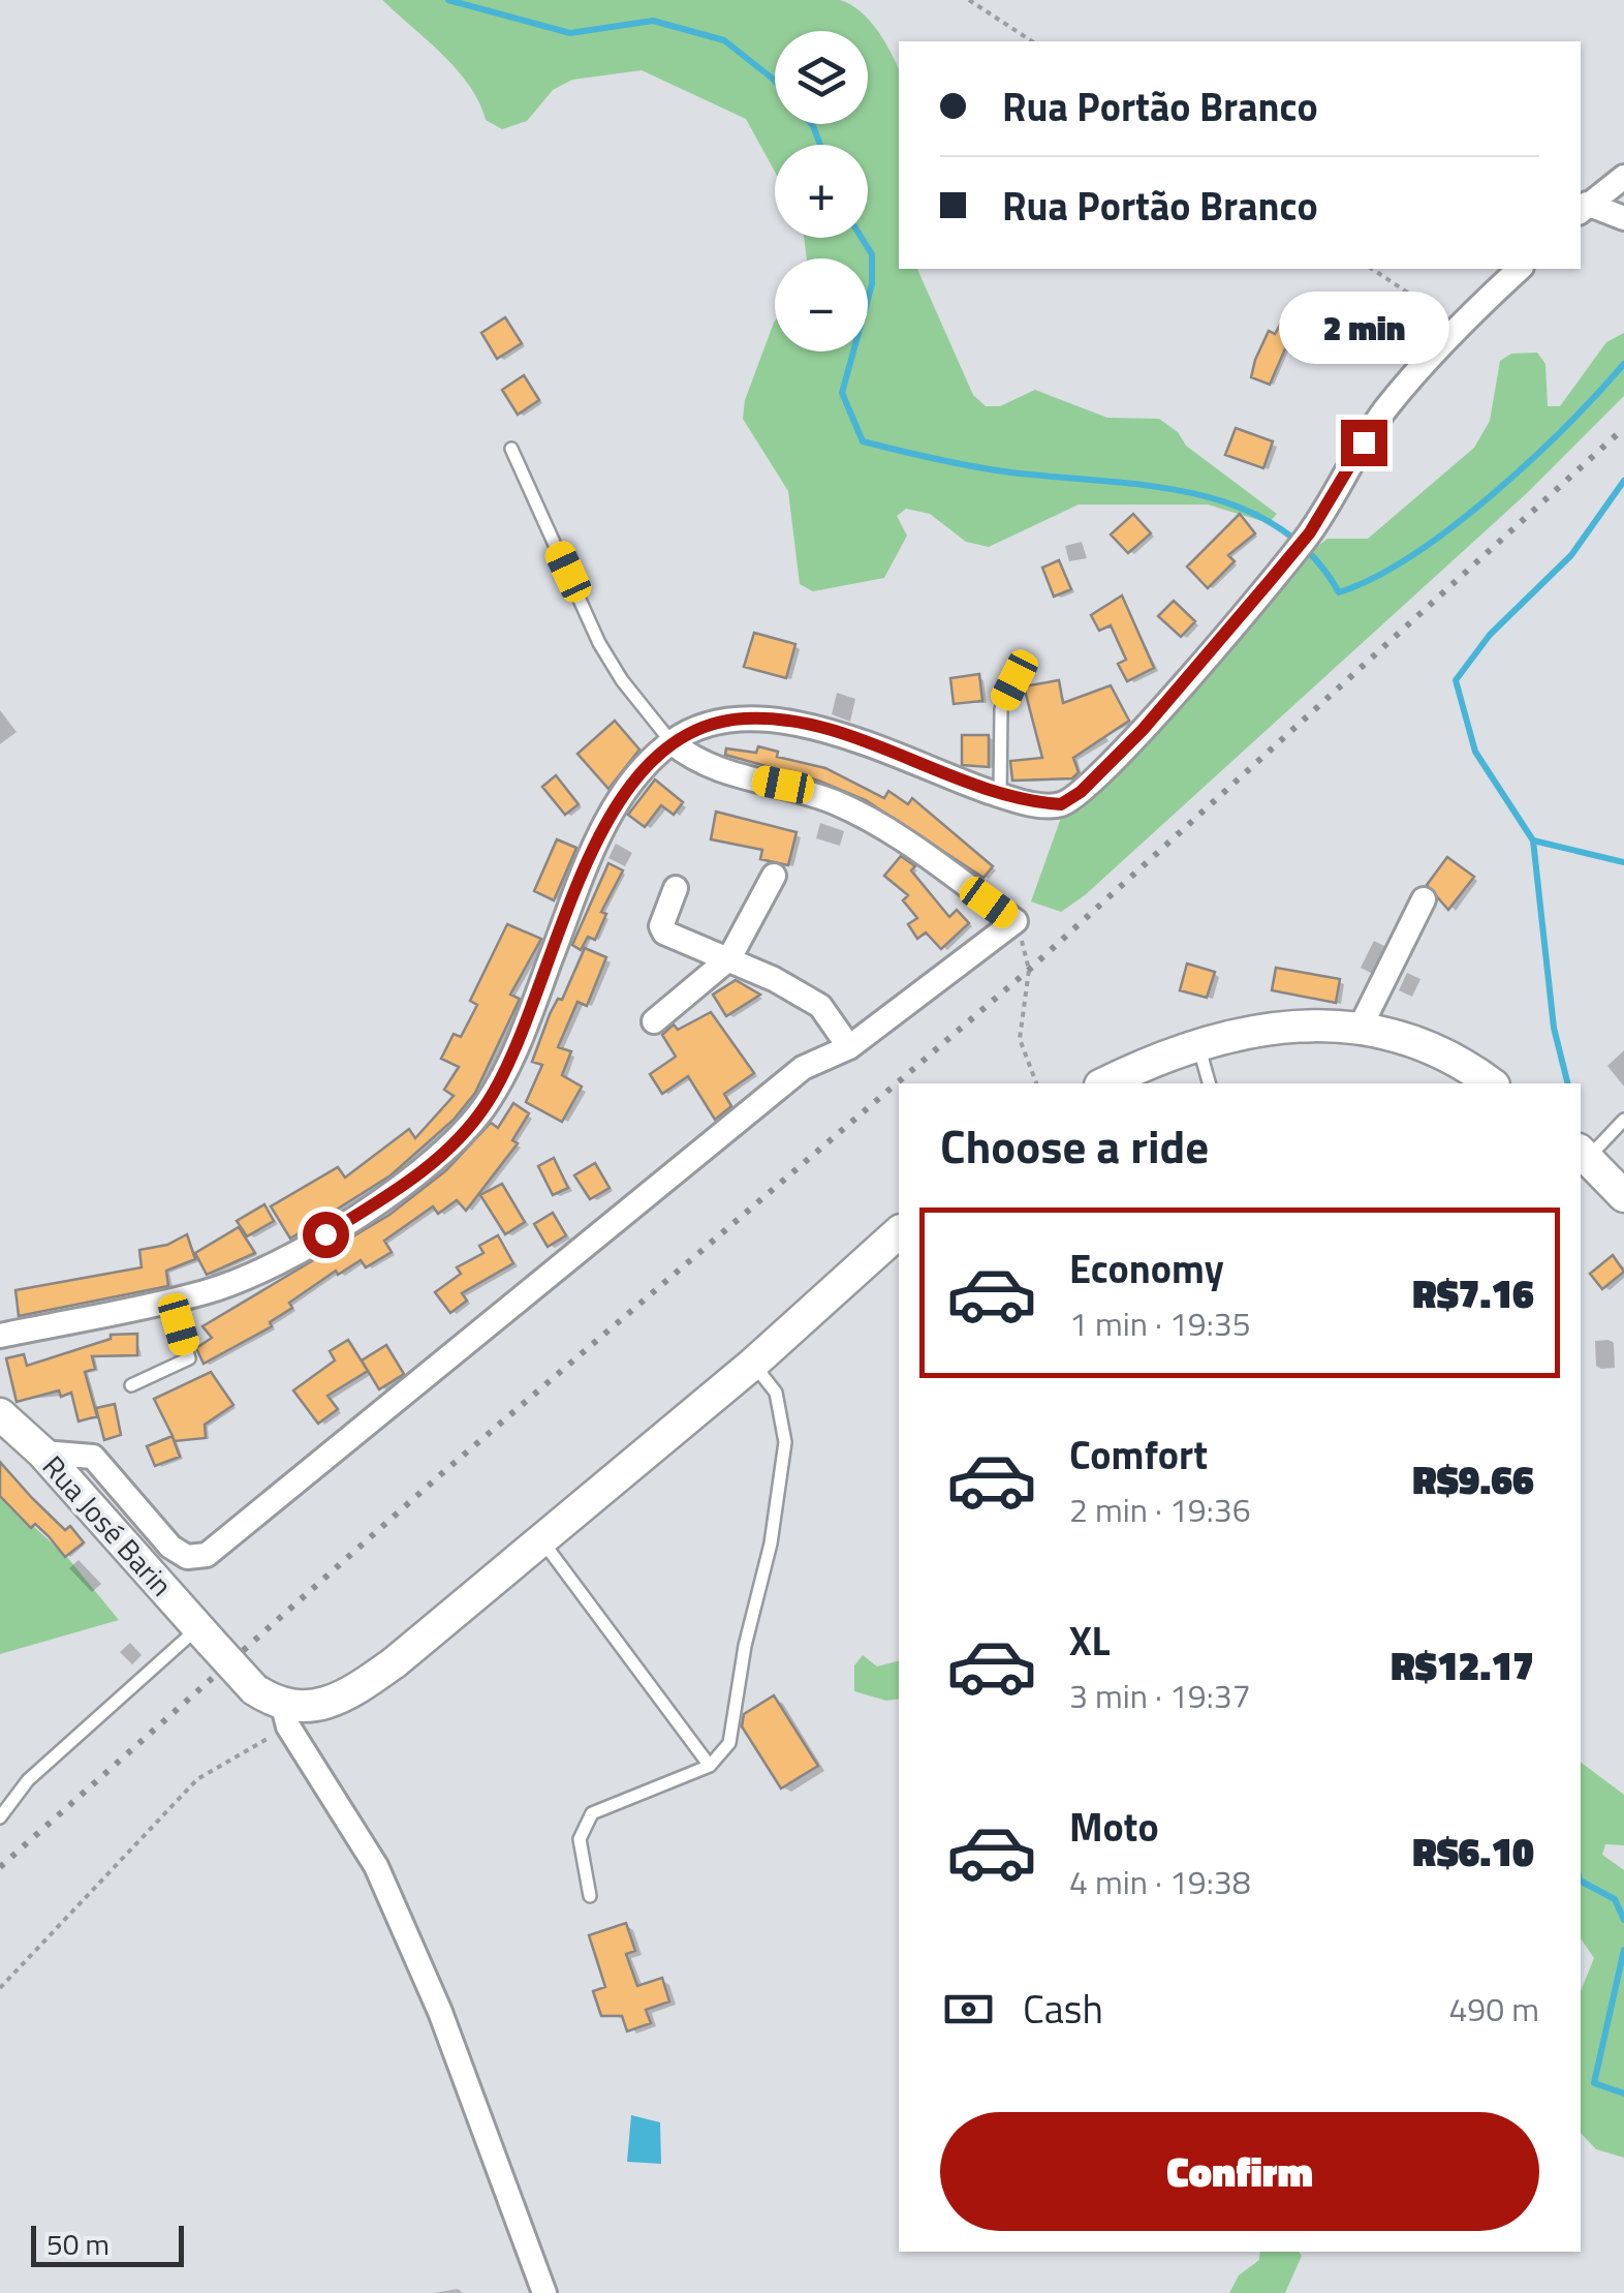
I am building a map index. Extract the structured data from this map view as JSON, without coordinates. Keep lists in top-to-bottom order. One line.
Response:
{"streets":{"main road":["Rua José Barin"]},"scale_bar":"50 m","page":{"map_buttons":["+","−"],"banner":["Rua Portão Branco","Rua Portão Branco"],"bubble":"2 min","heading":"Choose a ride","list":[{"name":"Economy","note":"1 min · 19:35","value":"R$7.16"},{"name":"Comfort","note":"2 min · 19:36","value":"R$9.66"},{"name":"XL","note":"3 min · 19:37","value":"R$12.17"},{"name":"Moto","note":"4 min · 19:38","value":"R$6.10"}],"pay":["Cash","490 m"],"buttons":"Confirm","scale":"50 m"}}
